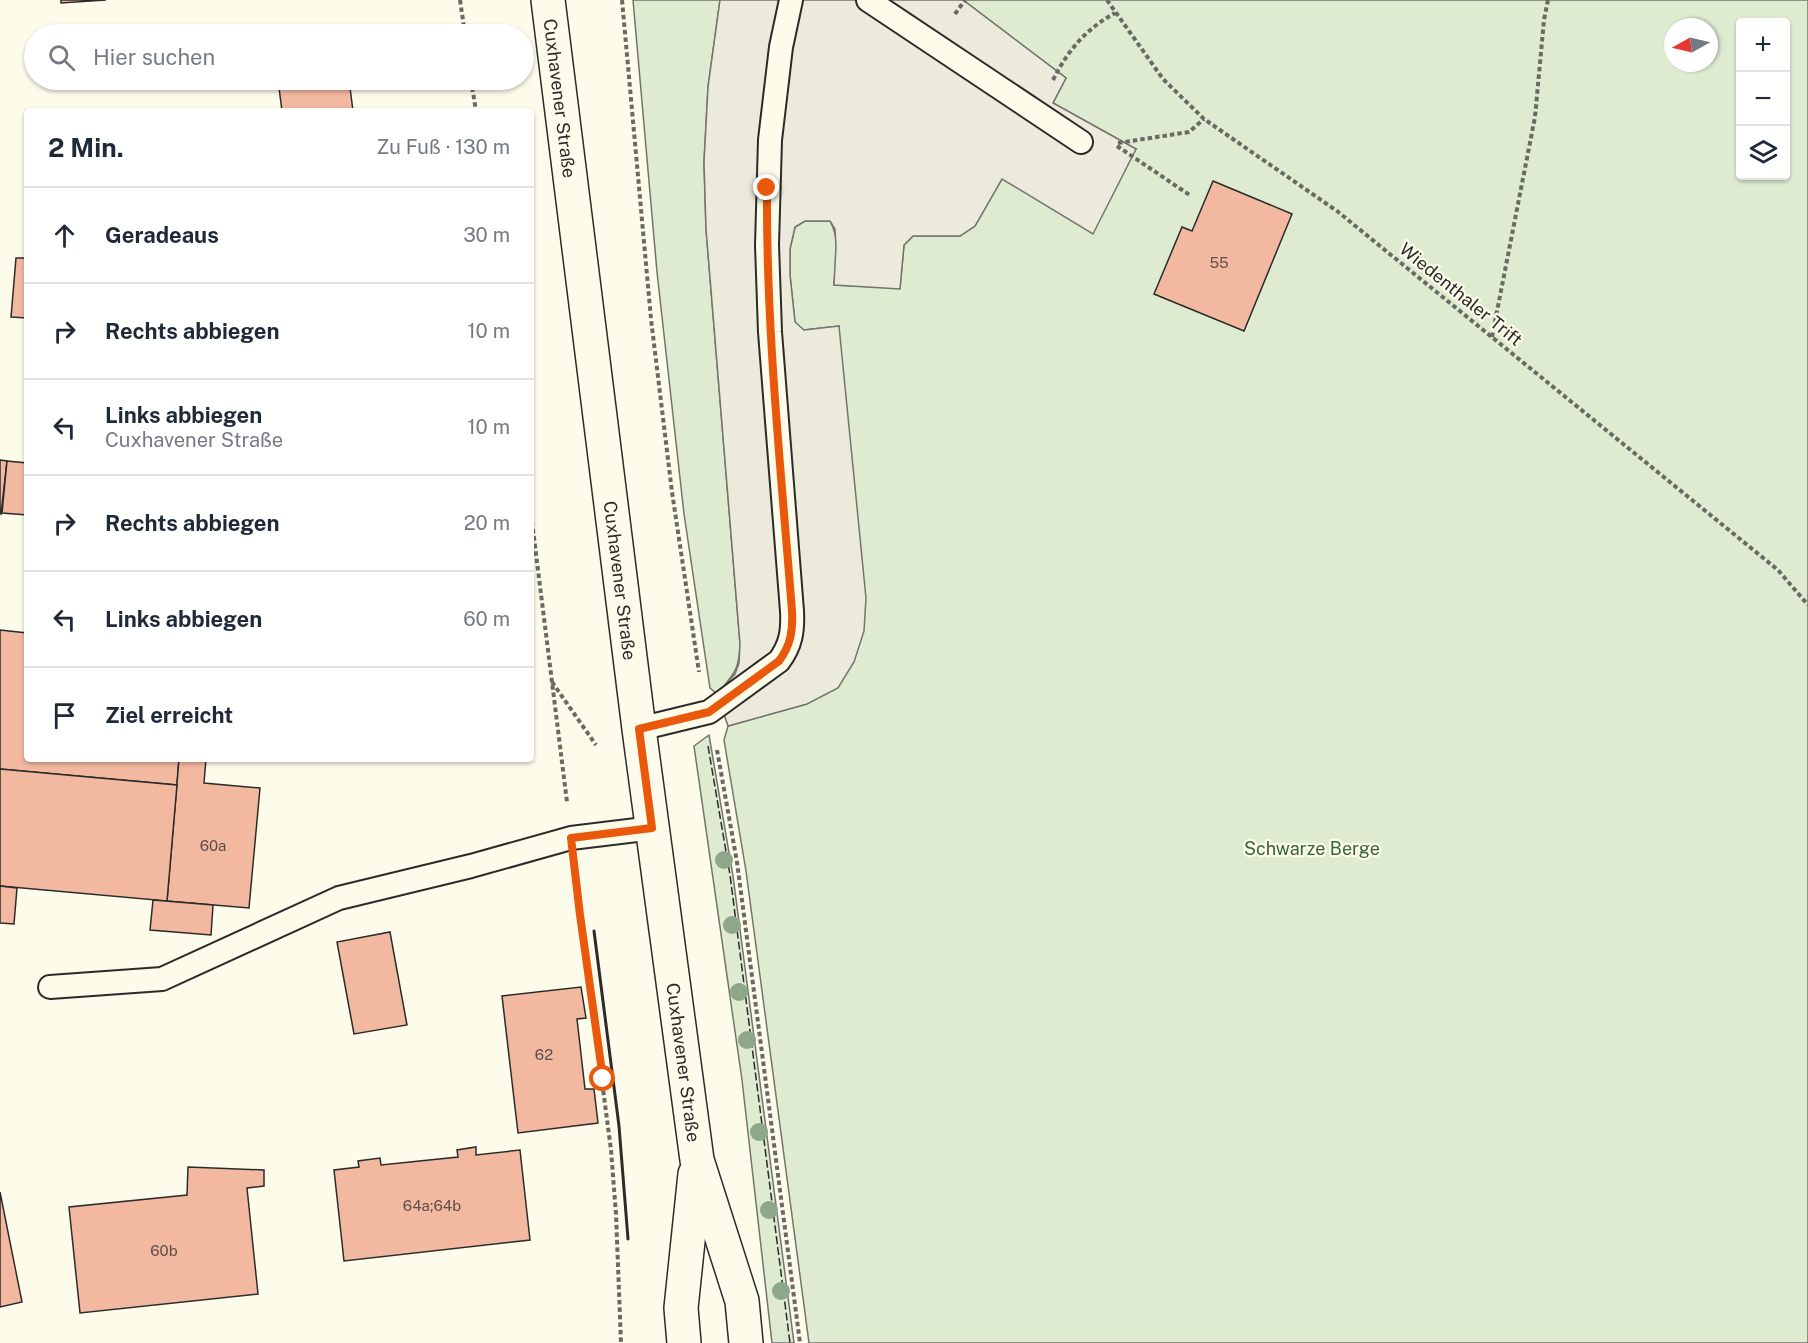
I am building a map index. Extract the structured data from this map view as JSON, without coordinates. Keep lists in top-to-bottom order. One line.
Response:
{"streets":{"main road":["Cuxhavener Straße"],"path":["Wiedenthaler Trift"]},"parks":["Schwarze Berge"],"house_numbers":["55","60a","62","64a;64b","60b"],"north":"left","page":{"map_buttons":["+","−"],"search":"Hier suchen","heading":["2 Min.","Zu Fuß · 130 m"],"list":[["Geradeaus","30 m"],["Rechts abbiegen","10 m"],["Links abbiegen","Cuxhavener Straße","10 m"],["Rechts abbiegen","20 m"],["Links abbiegen","60 m"],"Ziel erreicht"]}}
